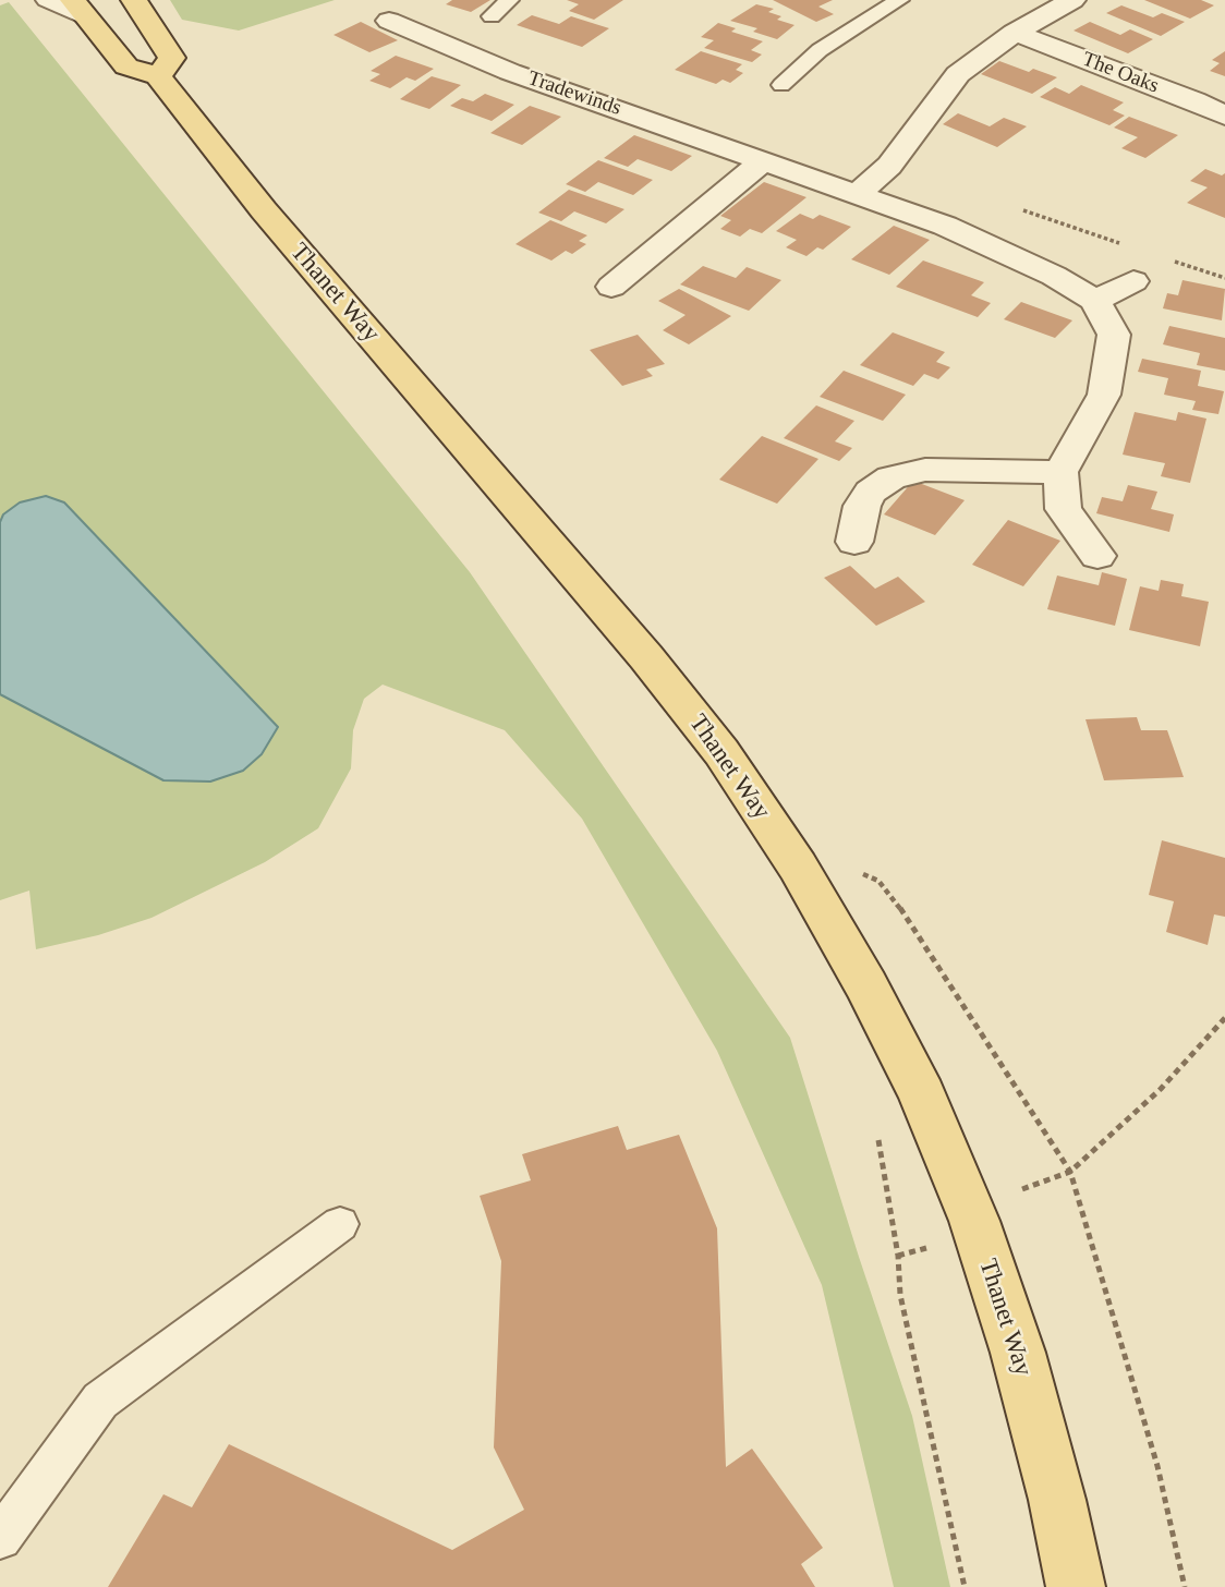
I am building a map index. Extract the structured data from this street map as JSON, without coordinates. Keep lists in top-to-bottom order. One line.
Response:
{"streets":{"main road":["Thanet Way"],"street":["The Oaks","Tradewinds"]}}
